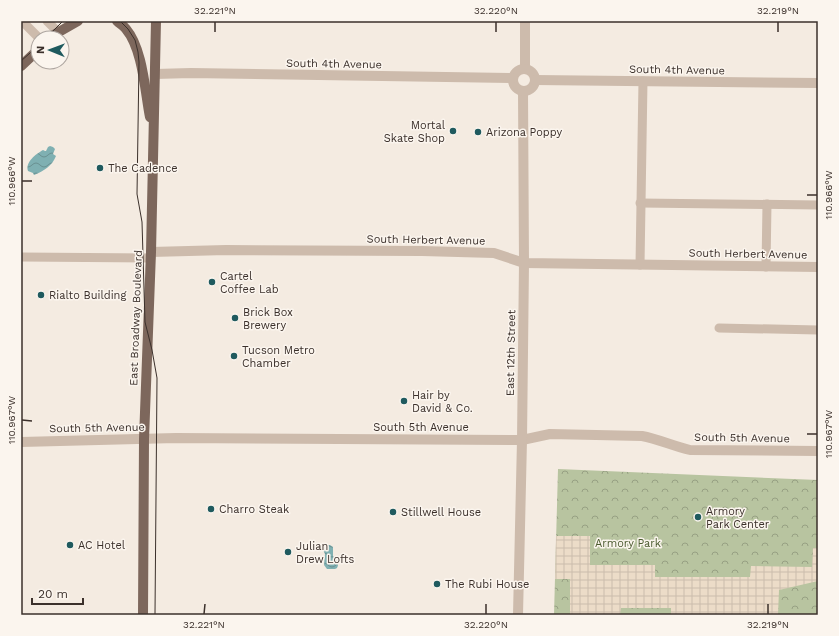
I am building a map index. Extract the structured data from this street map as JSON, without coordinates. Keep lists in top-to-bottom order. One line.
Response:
{"streets":{"main road":["East Broadway Boulevard"],"street":["South 4th Avenue","South Herbert Avenue","East 12th Street","South 5th Avenue"]},"crossings":[["South 4th Avenue","East Broadway Boulevard"],["South 4th Avenue","East 12th Street"],["South Herbert Avenue","East Broadway Boulevard"],["South Herbert Avenue","East 12th Street"],["East Broadway Boulevard","South 5th Avenue"],["East 12th Street","South 5th Avenue"]],"parks":["Armory Park"],"places":["Mortal Skate Shop","Arizona Poppy","The Cadence","Cartel Coffee Lab","Rialto Building","Brick Box Brewery","Tucson Metro Chamber","Hair by David & Co.","Charro Steak","Stillwell House","Armory Park Center","AC Hotel","Julian Drew Lofts","The Rubi House"],"scale_bar":"20 m","north":"left","coordinates":["32.221°N","32.220°N","32.219°N","110.966°W","110.967°W"]}
